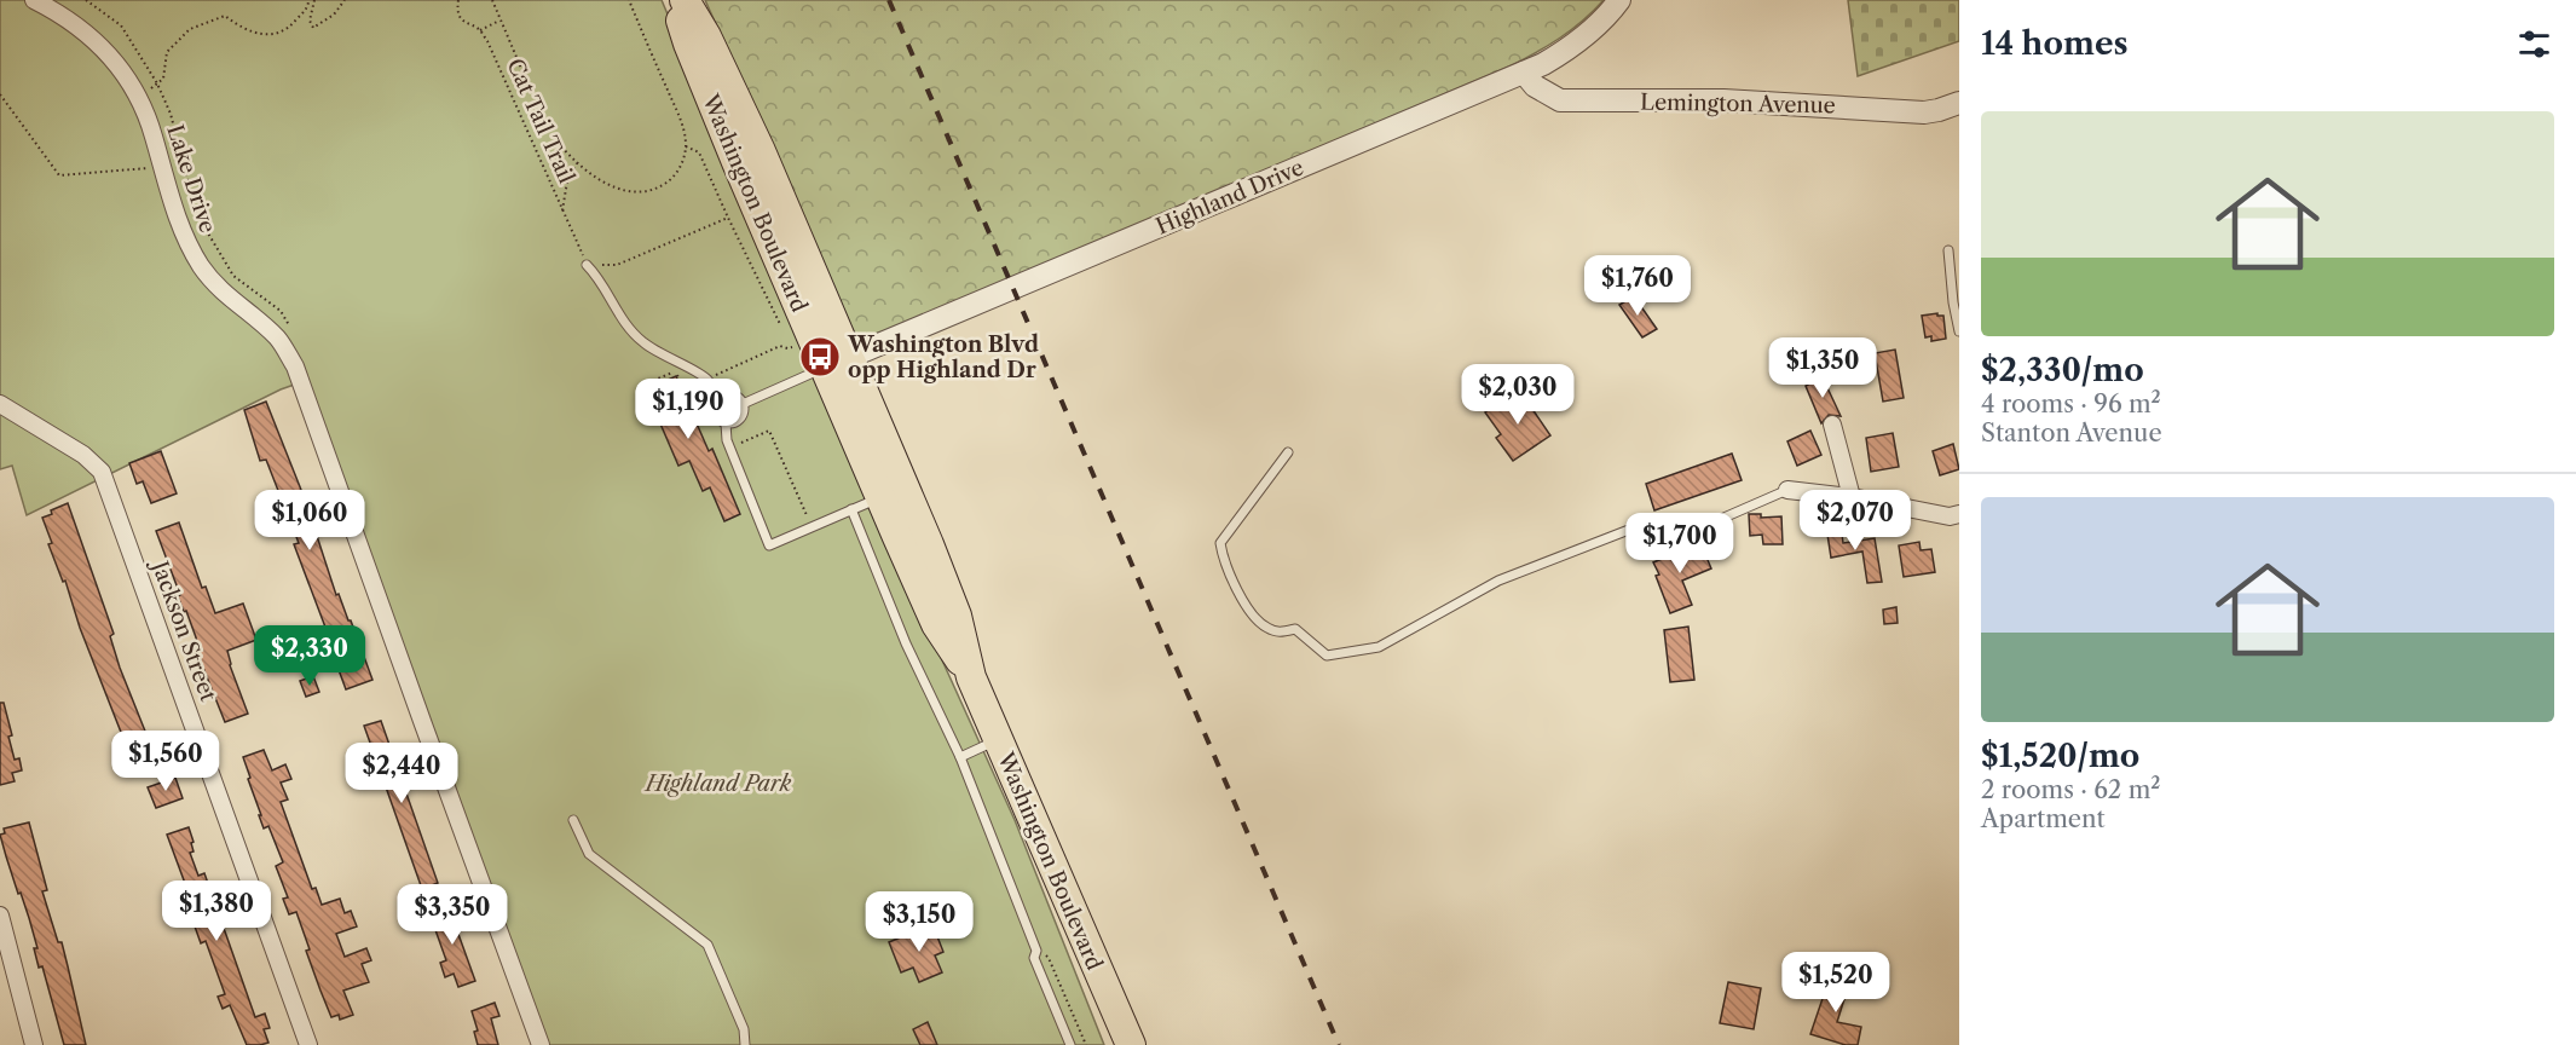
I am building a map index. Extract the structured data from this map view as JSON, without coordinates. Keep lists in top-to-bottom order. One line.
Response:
{"streets":{"highway":["Washington Boulevard"],"street":["Lemington Avenue","Lake Drive","Highland Drive","Jackson Street"],"path":["Cat Tail Trail"]},"crossings":[["Lemington Avenue","Highland Drive"],["Highland Drive","Washington Boulevard"]],"parks":["Highland Park"],"places":{"bus stop":["Washington Blvd opp Highland Dr"]},"page":{"heading":"14 homes","list":[{"name":"$2,330/mo","note":"4 rooms · 96 m² · Stanton Avenue"},{"name":"$1,520/mo","note":"2 rooms · 62 m² · Apartment"}],"price":["$1,760","$1,350","$2,030","$1,190","$1,060","$2,070","$1,700","$2,330","$1,560","$2,440","$1,380","$3,350","$3,150","$1,520"]}}
